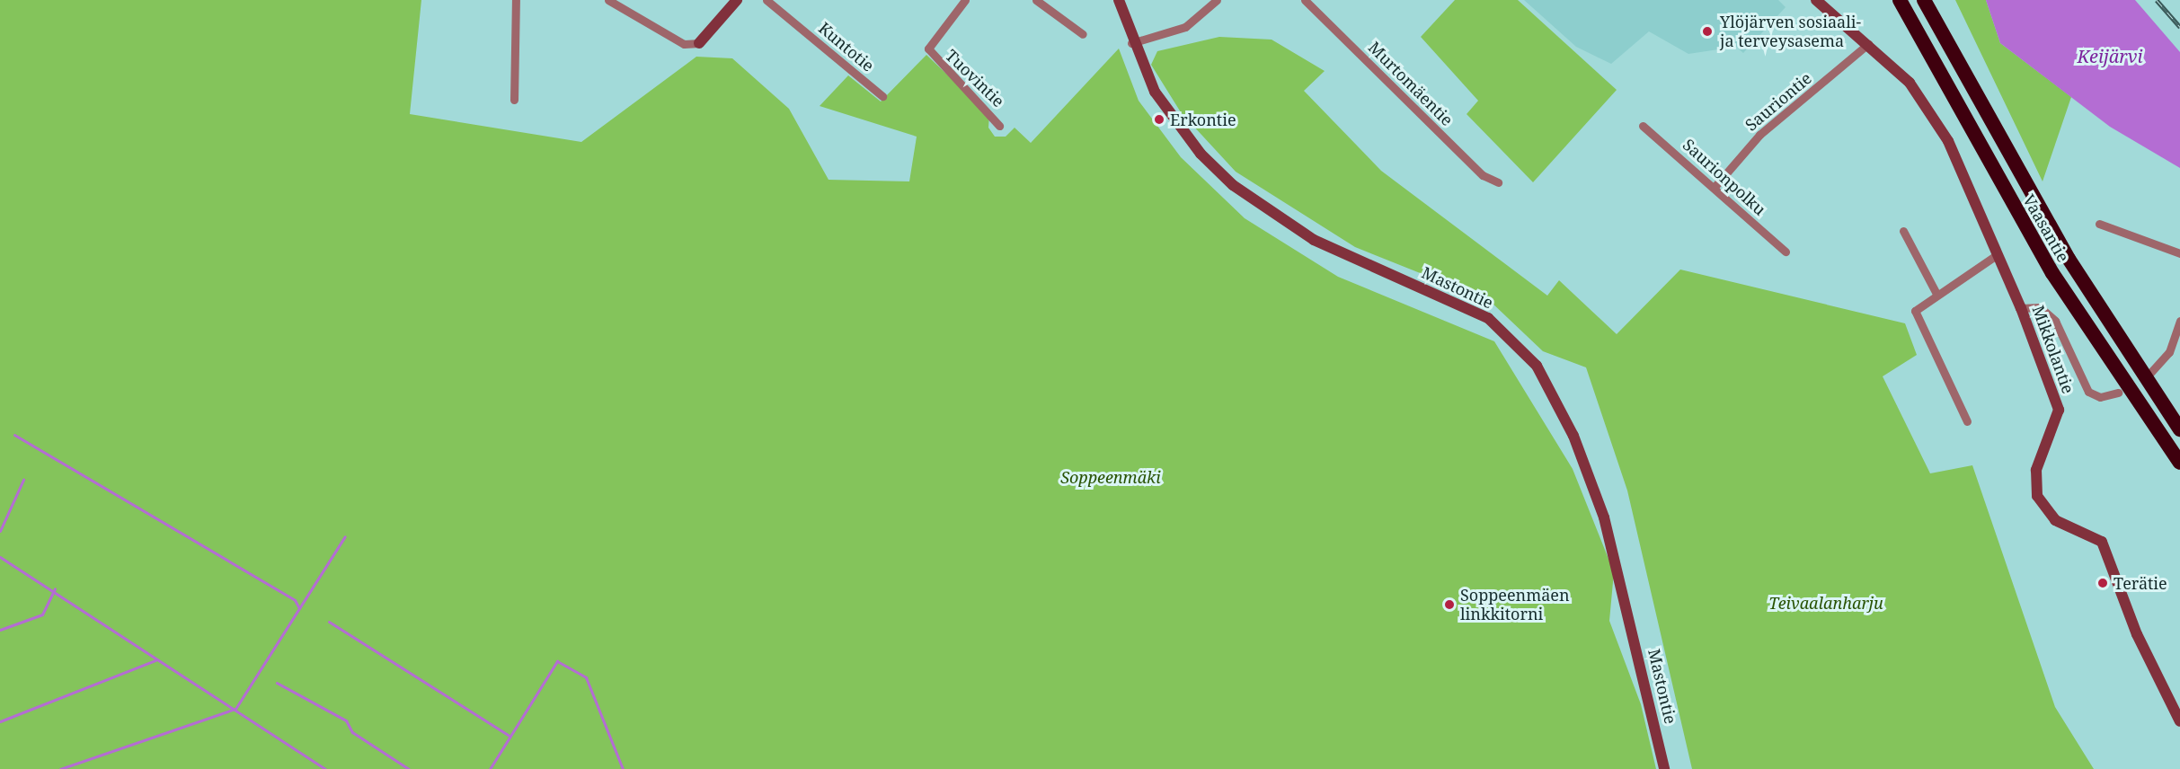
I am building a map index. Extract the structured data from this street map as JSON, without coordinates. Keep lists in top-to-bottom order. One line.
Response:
{"streets":{"highway":["Vaasantie"],"main road":["Mastontie","Mikkolantie"],"street":["Kuntotie","Tuovintie","Murtomäentie","Sauriontie","Saurionpolku"]},"crossings":[["Sauriontie","Saurionpolku"],["Sauriontie","Mikkolantie"]],"water":["Keijärvi"],"parks":["Soppeenmäki","Teivaalanharju"],"places":["Ylöjärven sosiaali- ja terveysasema","Erkontie","Terätie","Soppeenmäen linkkitorni"]}
